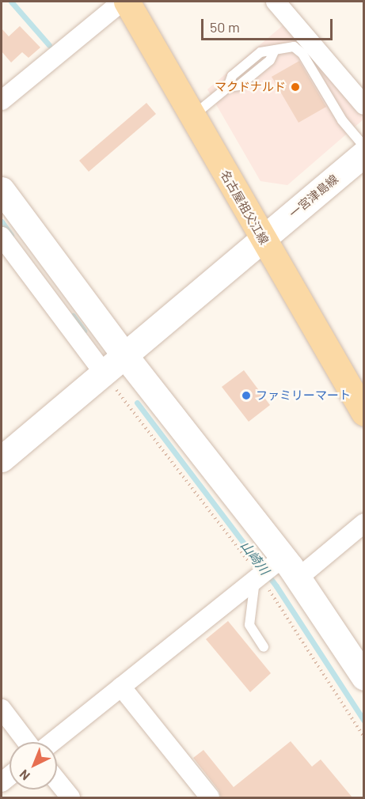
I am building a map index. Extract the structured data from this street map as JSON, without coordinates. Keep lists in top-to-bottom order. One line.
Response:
{"streets":{"main road":["名古屋祖父江線"],"street":["一宮津島線"]},"crossings":[["一宮津島線","名古屋祖父江線"]],"water":["山崎川"],"places":["マクドナルド","ファミリーマート"],"scale_bar":"50 m","north":"bottom left"}
